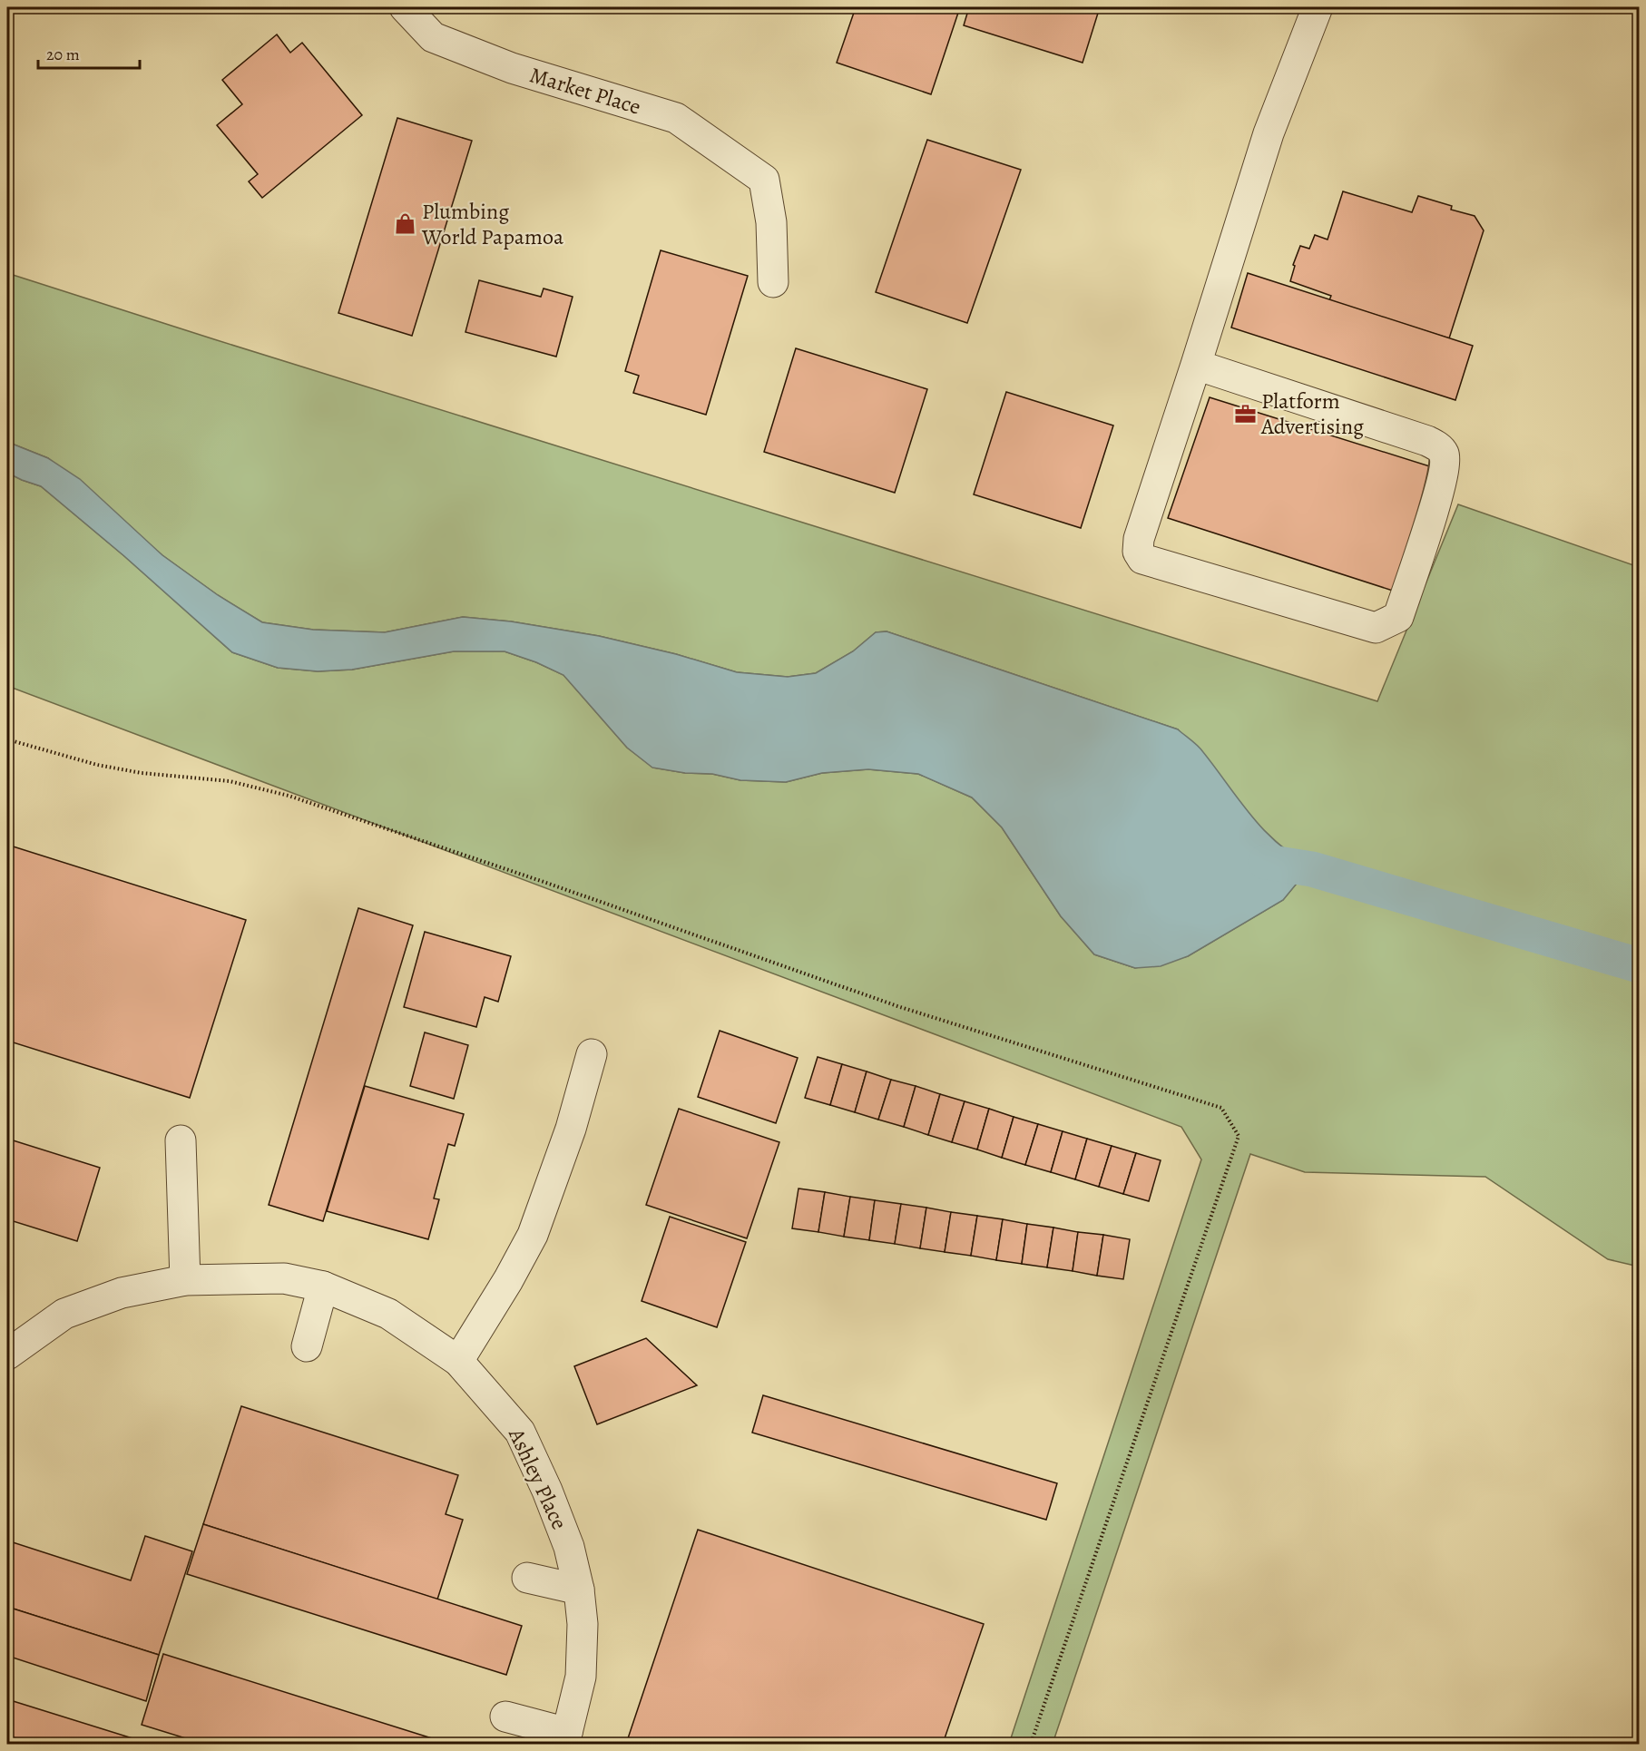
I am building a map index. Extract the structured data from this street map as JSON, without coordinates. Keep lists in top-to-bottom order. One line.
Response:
{"streets":{"street":["Market Place","Ashley Place"]},"places":{"shop":["Plumbing World Papamoa"],"office":["Platform Advertising"]},"scale_bar":"20 m"}
